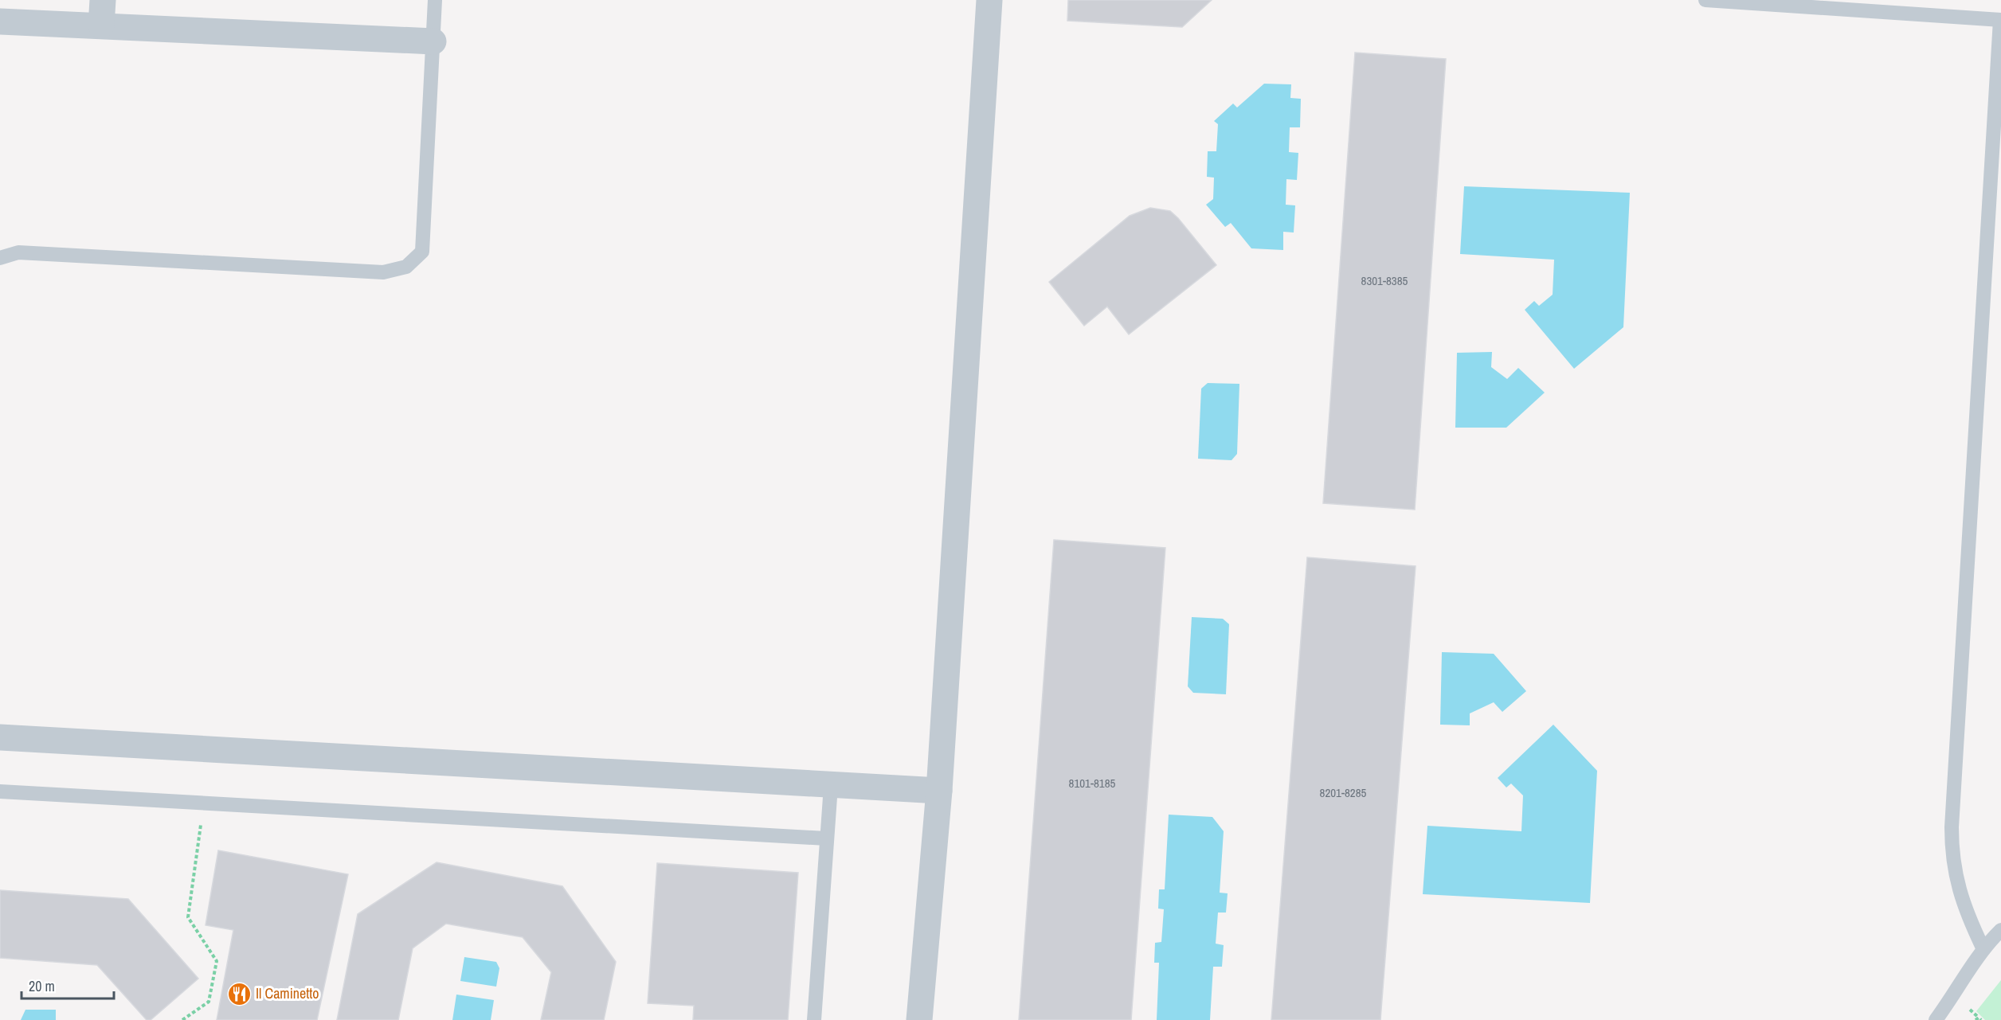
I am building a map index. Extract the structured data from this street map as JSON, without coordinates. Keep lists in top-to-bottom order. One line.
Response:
{"places":{"restaurant":["Il Caminetto"]},"house_numbers":["8301-8385","8101-8185","8201-8285"],"scale_bar":"20 m"}
